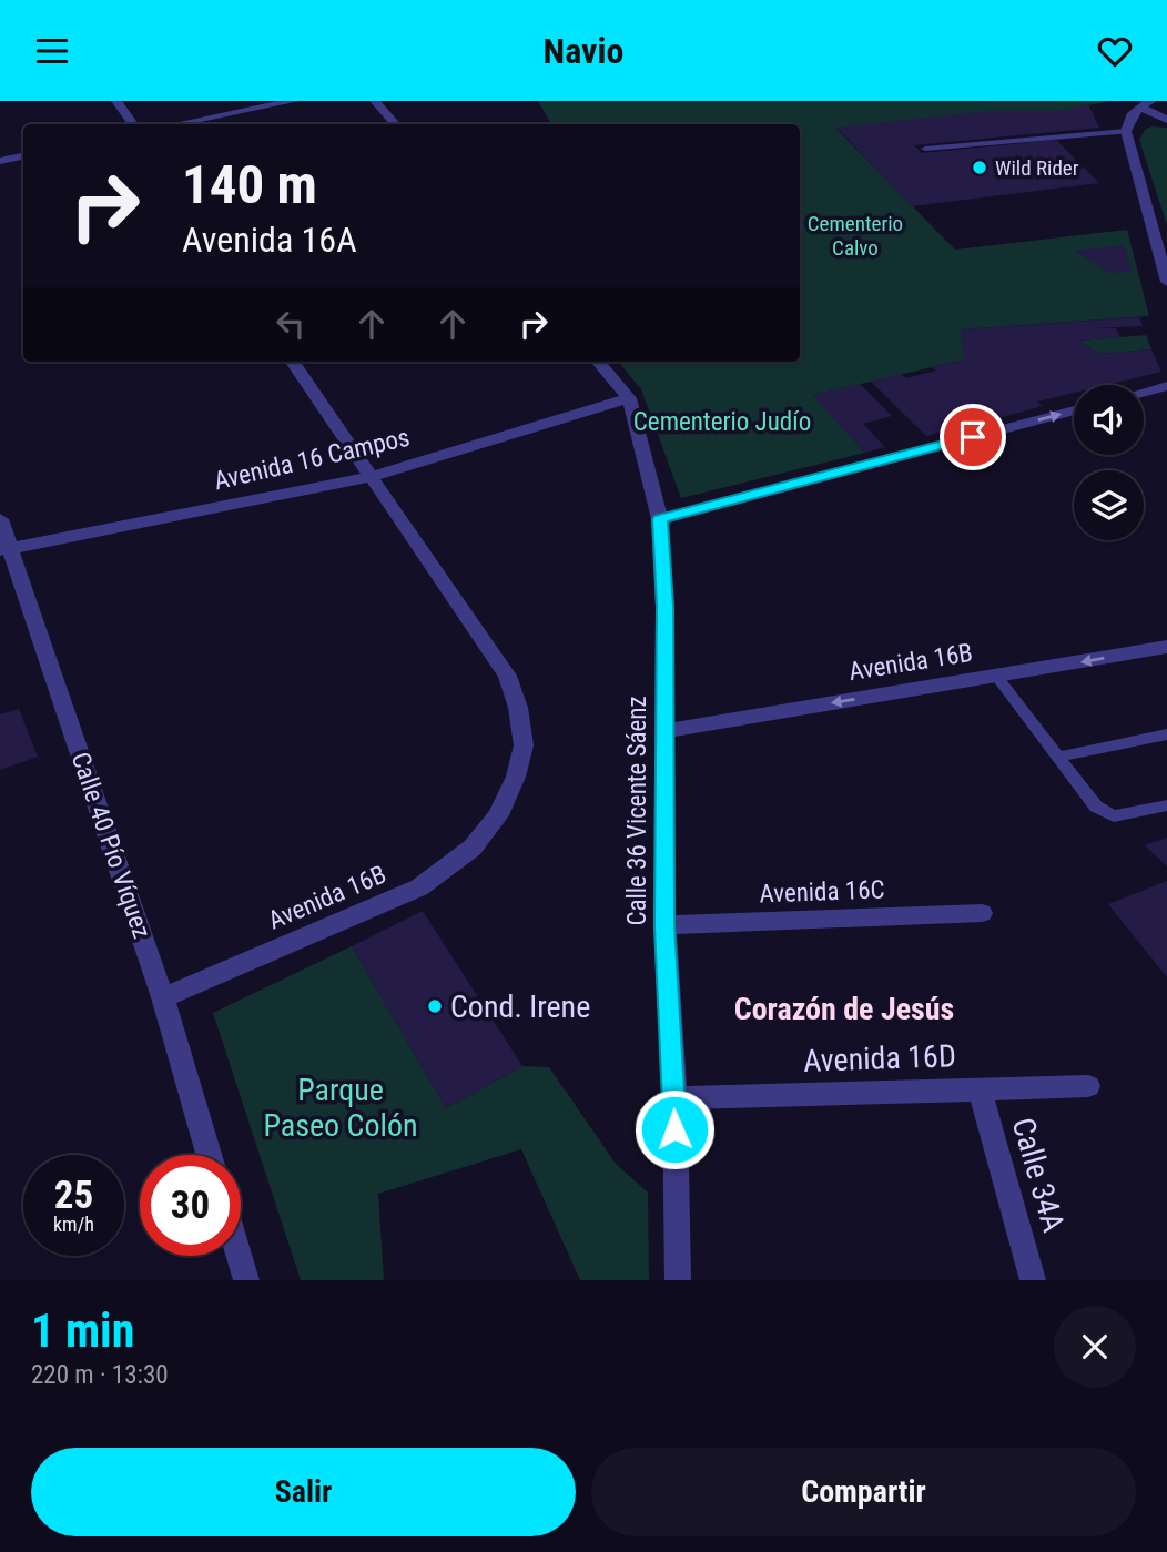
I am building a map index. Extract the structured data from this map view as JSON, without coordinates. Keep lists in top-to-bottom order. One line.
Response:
{"streets":{"street":["Avenida 16 Campos","Avenida 16B","Calle 36 Vicente Sáenz","Calle 40 Pío Víquez","Avenida 16C","Avenida 16D","Calle 34A"]},"crossings":[["Avenida 16 Campos","Avenida 16B"],["Avenida 16 Campos","Calle 36 Vicente Sáenz"],["Avenida 16 Campos","Calle 40 Pío Víquez"],["Avenida 16B","Calle 36 Vicente Sáenz"],["Avenida 16B","Calle 40 Pío Víquez"],["Calle 36 Vicente Sáenz","Avenida 16C"],["Calle 36 Vicente Sáenz","Avenida 16D"],["Avenida 16D","Calle 34A"]],"one_way":["Avenida 16B"],"districts":["Corazón de Jesús"],"parks":["Cementerio Calvo","Cementerio Judío","Parque Paseo Colón"],"places":["Wild Rider","Cond. Irene"],"page":{"header":"Navio","turn":["140 m","Avenida 16A"],"speed":"25 km/h","limit":"30","heading":["1 min","220 m · 13:30"],"buttons":["Salir","Compartir"]}}
